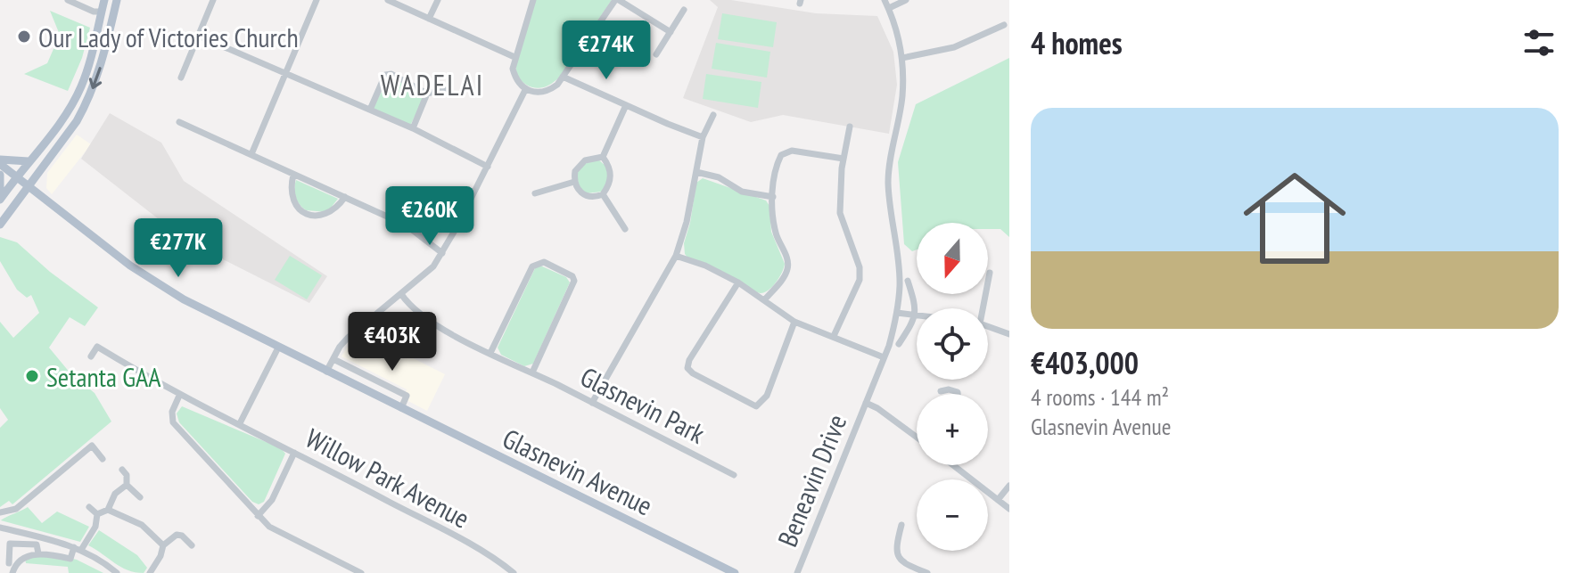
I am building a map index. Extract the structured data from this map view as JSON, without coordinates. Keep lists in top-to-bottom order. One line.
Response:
{"streets":{"main road":["Glasnevin Avenue"],"street":["Glasnevin Park","Willow Park Avenue","Beneavin Drive"]},"districts":["WADELAI"],"places":["Our Lady of Victories Church","Setanta GAA"],"north":"bottom","page":{"heading":"4 homes","price":["€274K","€260K","€277K","€403K"],"list":[{"name":"€403,000","note":"4 rooms · 144 m² · Glasnevin Avenue"}],"map_buttons":["+","−"]}}
